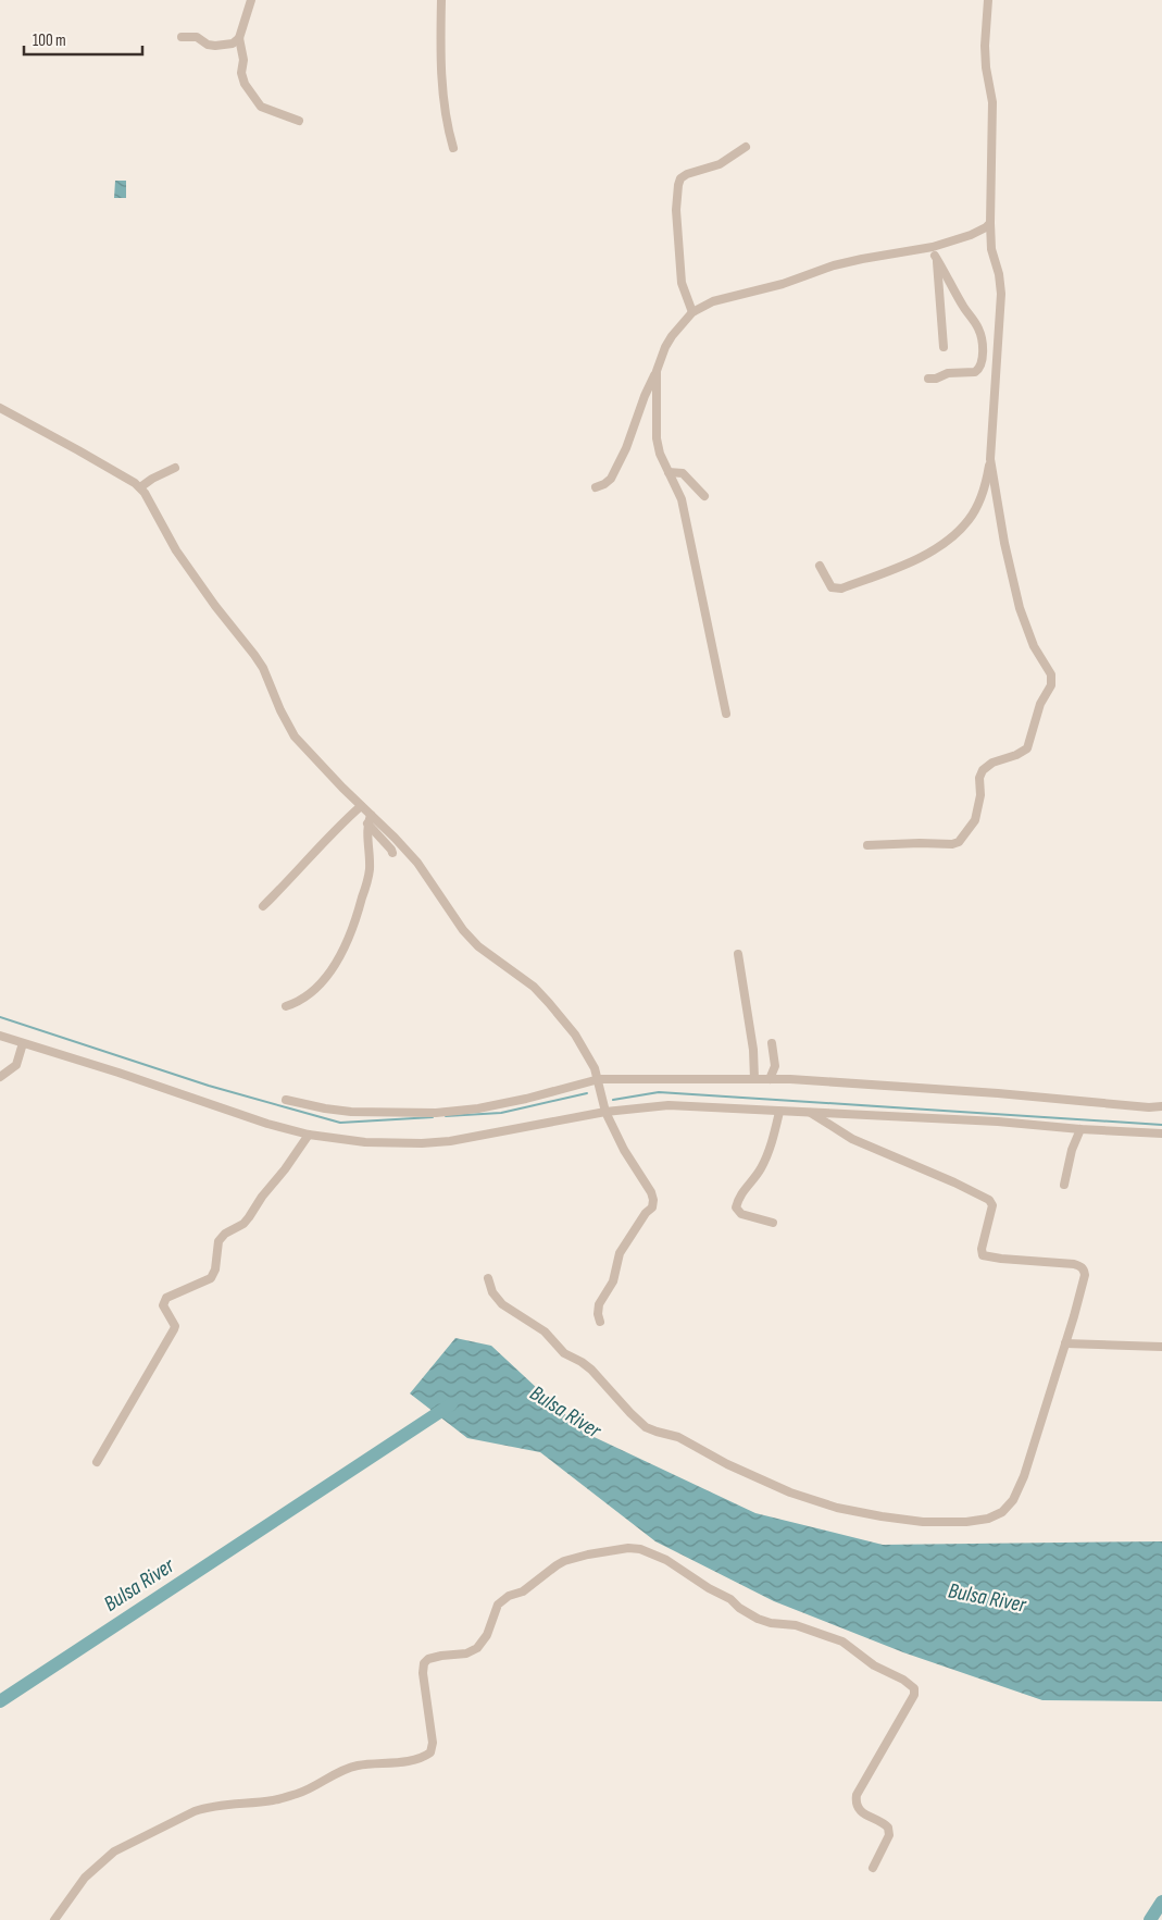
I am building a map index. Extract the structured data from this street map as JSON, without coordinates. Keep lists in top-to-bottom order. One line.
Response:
{"water":["Bulsa River"],"scale_bar":"100 m"}
